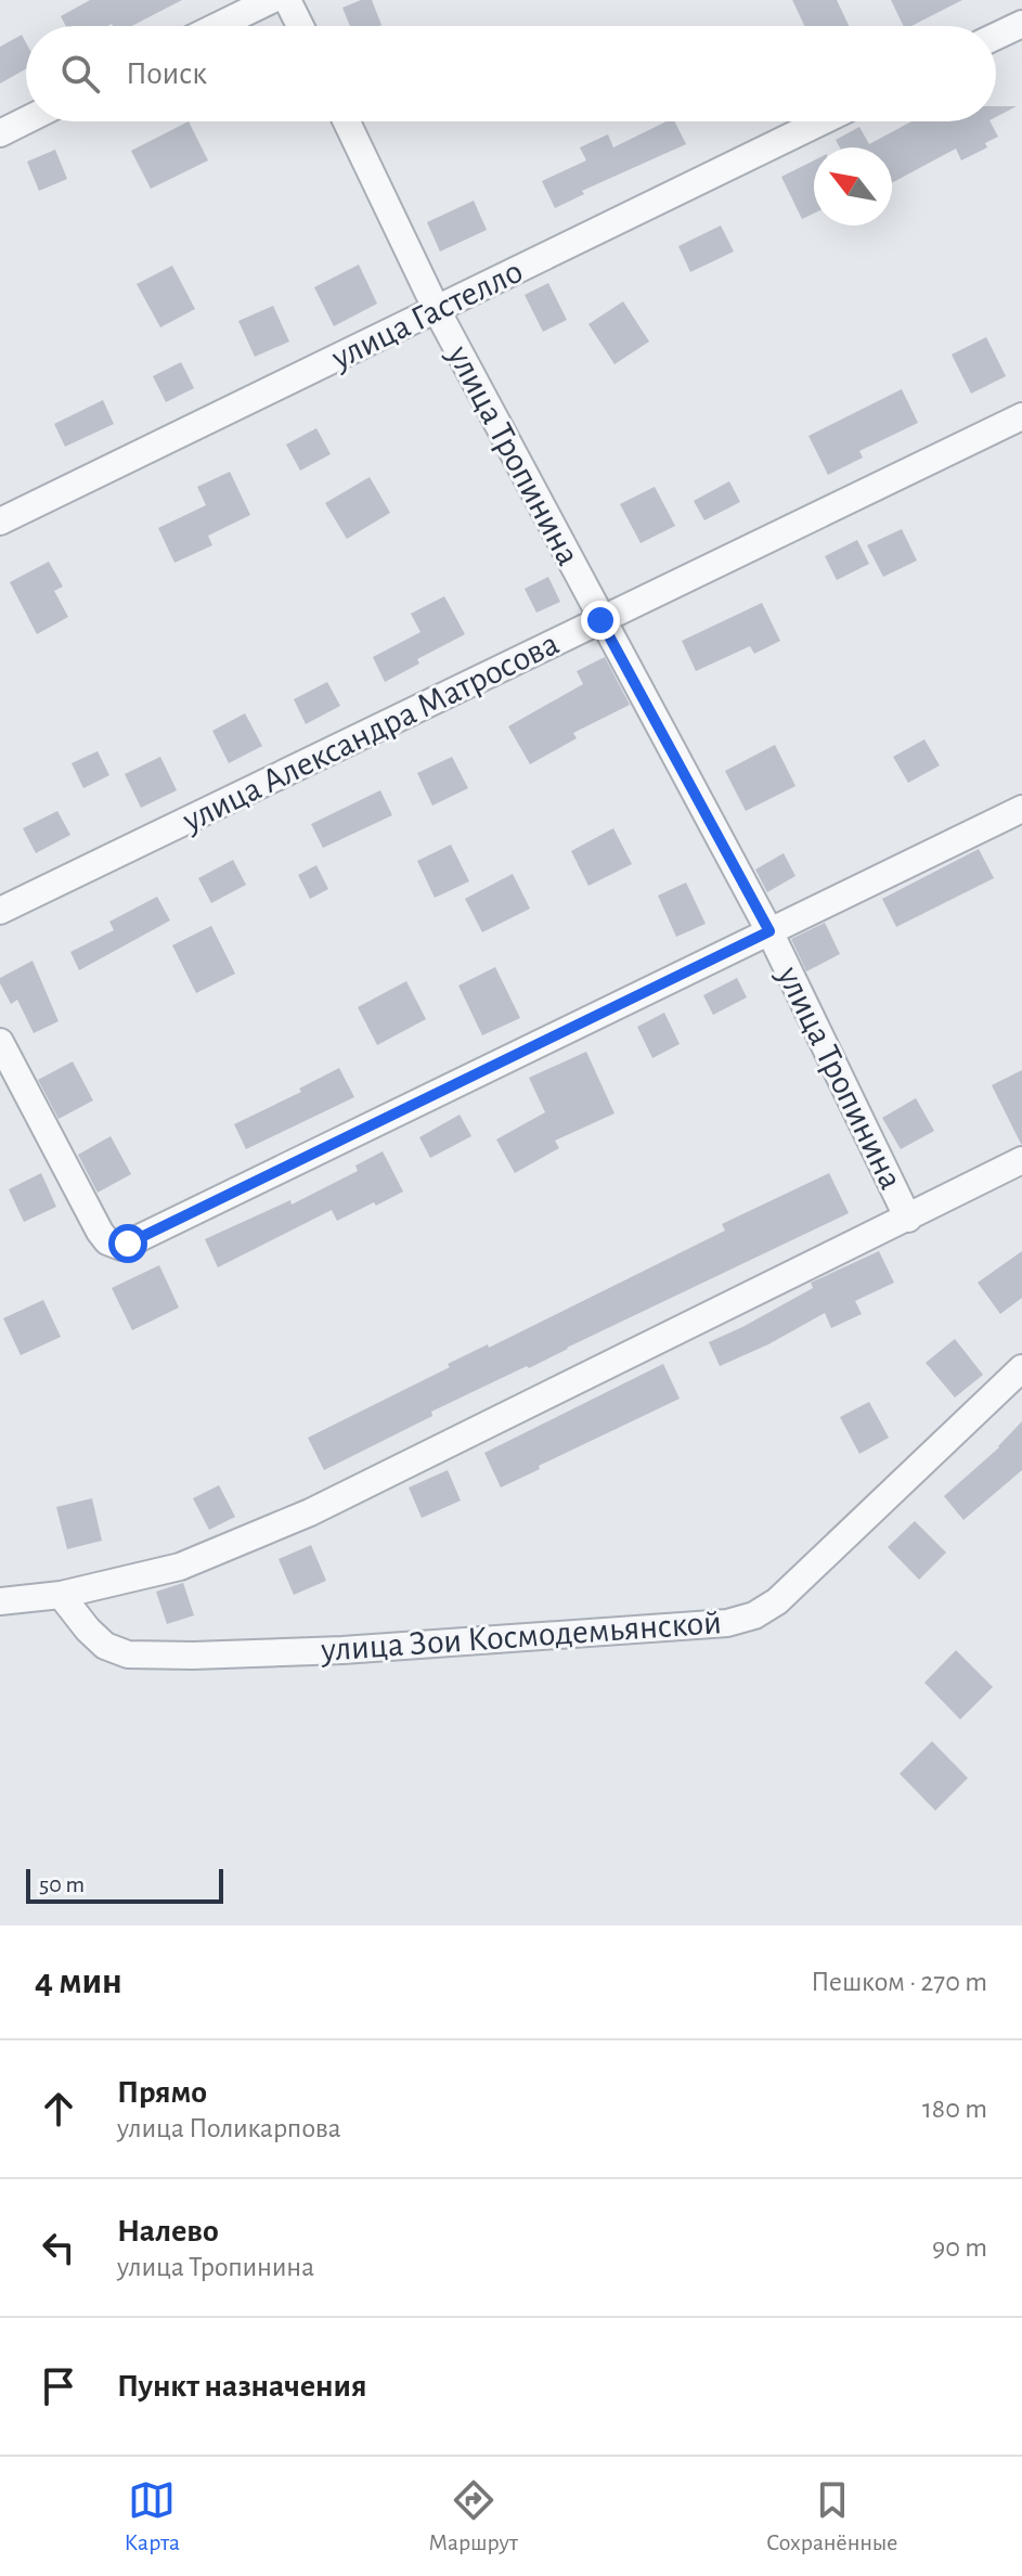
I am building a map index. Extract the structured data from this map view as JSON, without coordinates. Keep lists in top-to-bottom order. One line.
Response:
{"streets":{"street":["улица Гастелло","улица Тропинина","улица Александра Матросова","улица Зои Космодемьянской"]},"crossings":[["улица Гастелло","улица Тропинина"],["улица Тропинина","улица Александра Матросова"]],"scale_bar":"50 m","north":"top left","page":{"search":"Поиск","scale":"50 m","heading":["4 мин","Пешком · 270 m"],"list":[["Прямо","улица Поликарпова","180 m"],["Налево","улица Тропинина","90 m"],"Пункт назначения"],"nav":["Карта","Маршрут","Сохранённые"]}}
